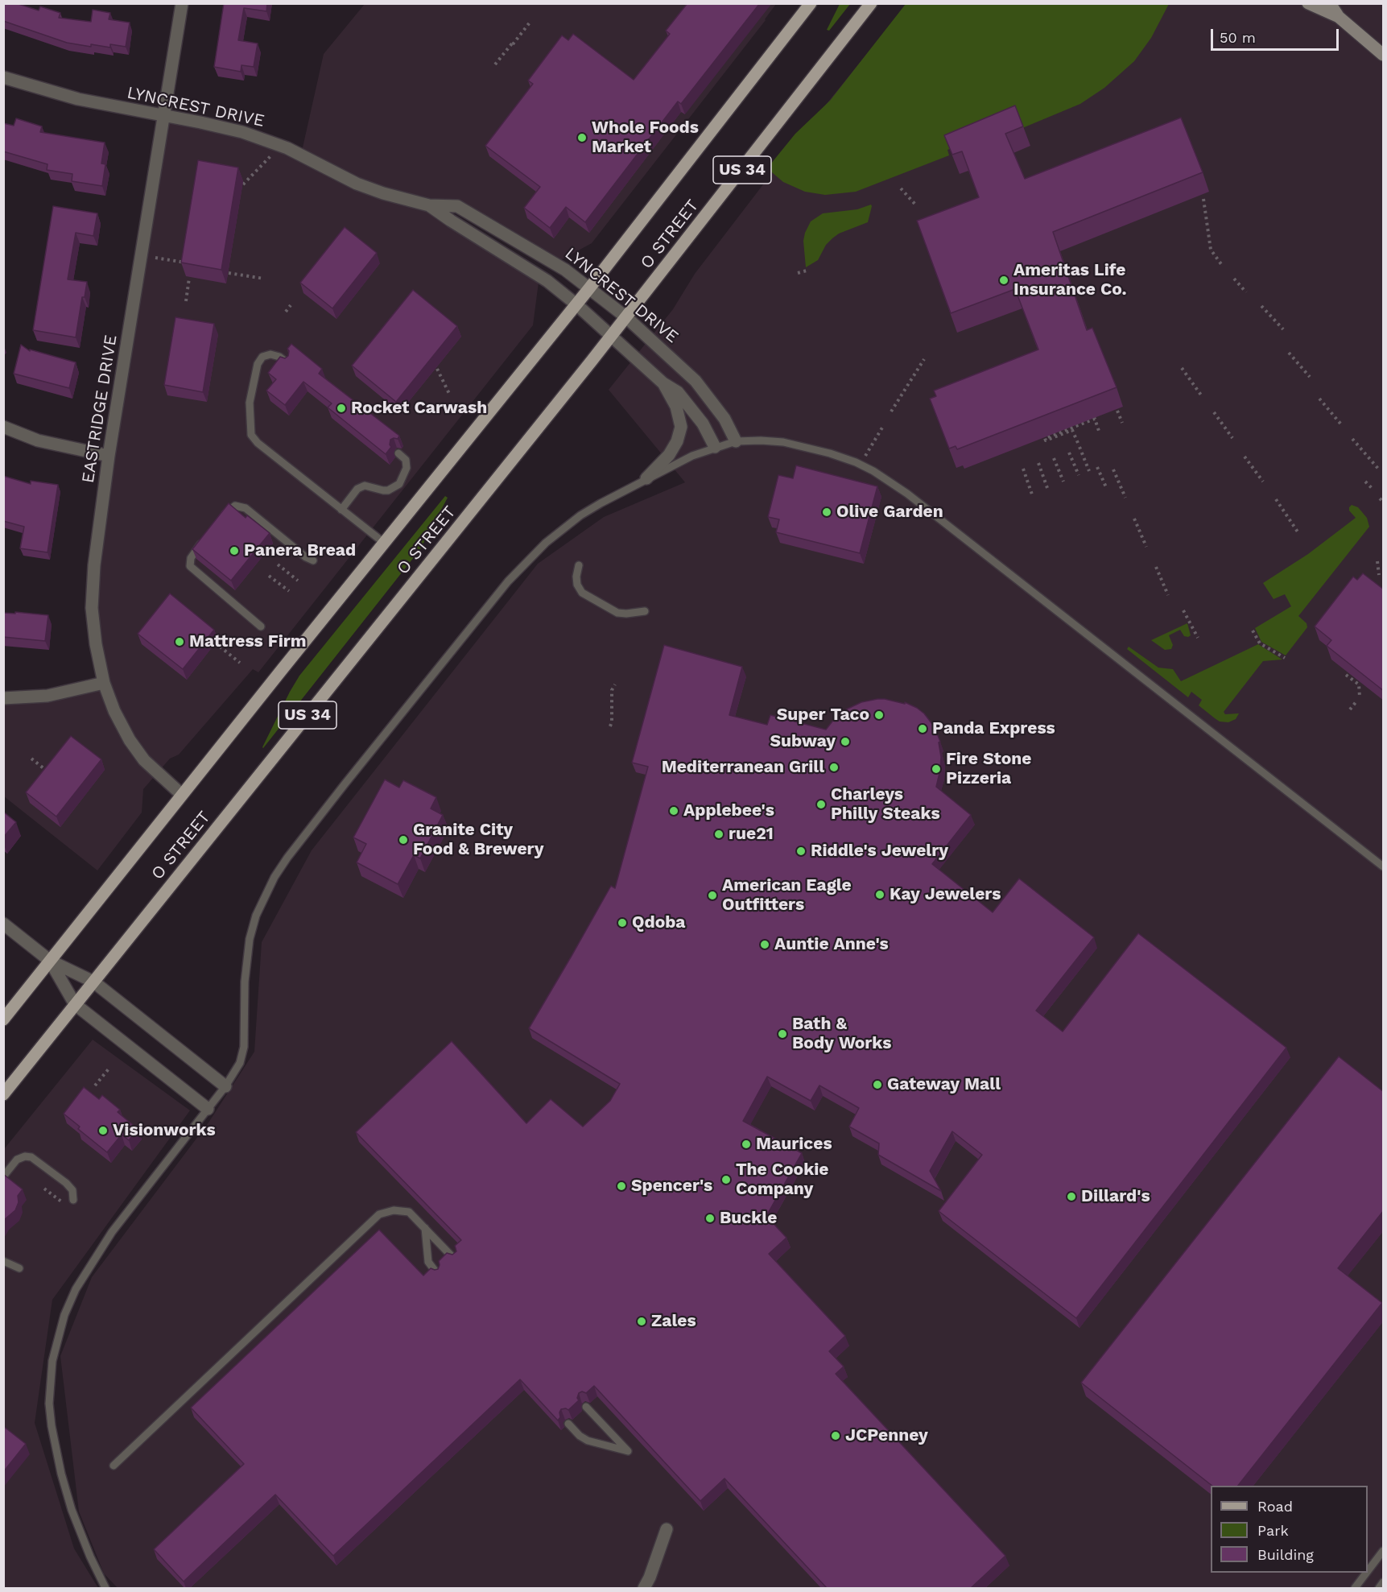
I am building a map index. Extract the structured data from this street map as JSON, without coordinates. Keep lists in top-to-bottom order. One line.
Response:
{"streets":{"main road":["US 34","O STREET"],"street":["LYNCREST DRIVE","EASTRIDGE DRIVE"]},"crossings":[["LYNCREST DRIVE","O STREET"],["LYNCREST DRIVE","EASTRIDGE DRIVE"],["O STREET","EASTRIDGE DRIVE"]],"places":["Whole Foods Market","Ameritas Life Insurance Co.","Rocket Carwash","Olive Garden","Panera Bread","Mattress Firm","Super Taco","Panda Express","Subway","Mediterranean Grill","Fire Stone Pizzeria","Charleys Philly Steaks","Applebee's","rue21","Granite City Food & Brewery","Riddle's Jewelry","Kay Jewelers","American Eagle Outfitters","Qdoba","Auntie Anne's","Bath & Body Works","Gateway Mall","Visionworks","Maurices","The Cookie Company","Spencer's","Dillard's","Buckle","Zales","JCPenney"],"legend":["Road","Park","Building"],"scale_bar":"50 m"}
